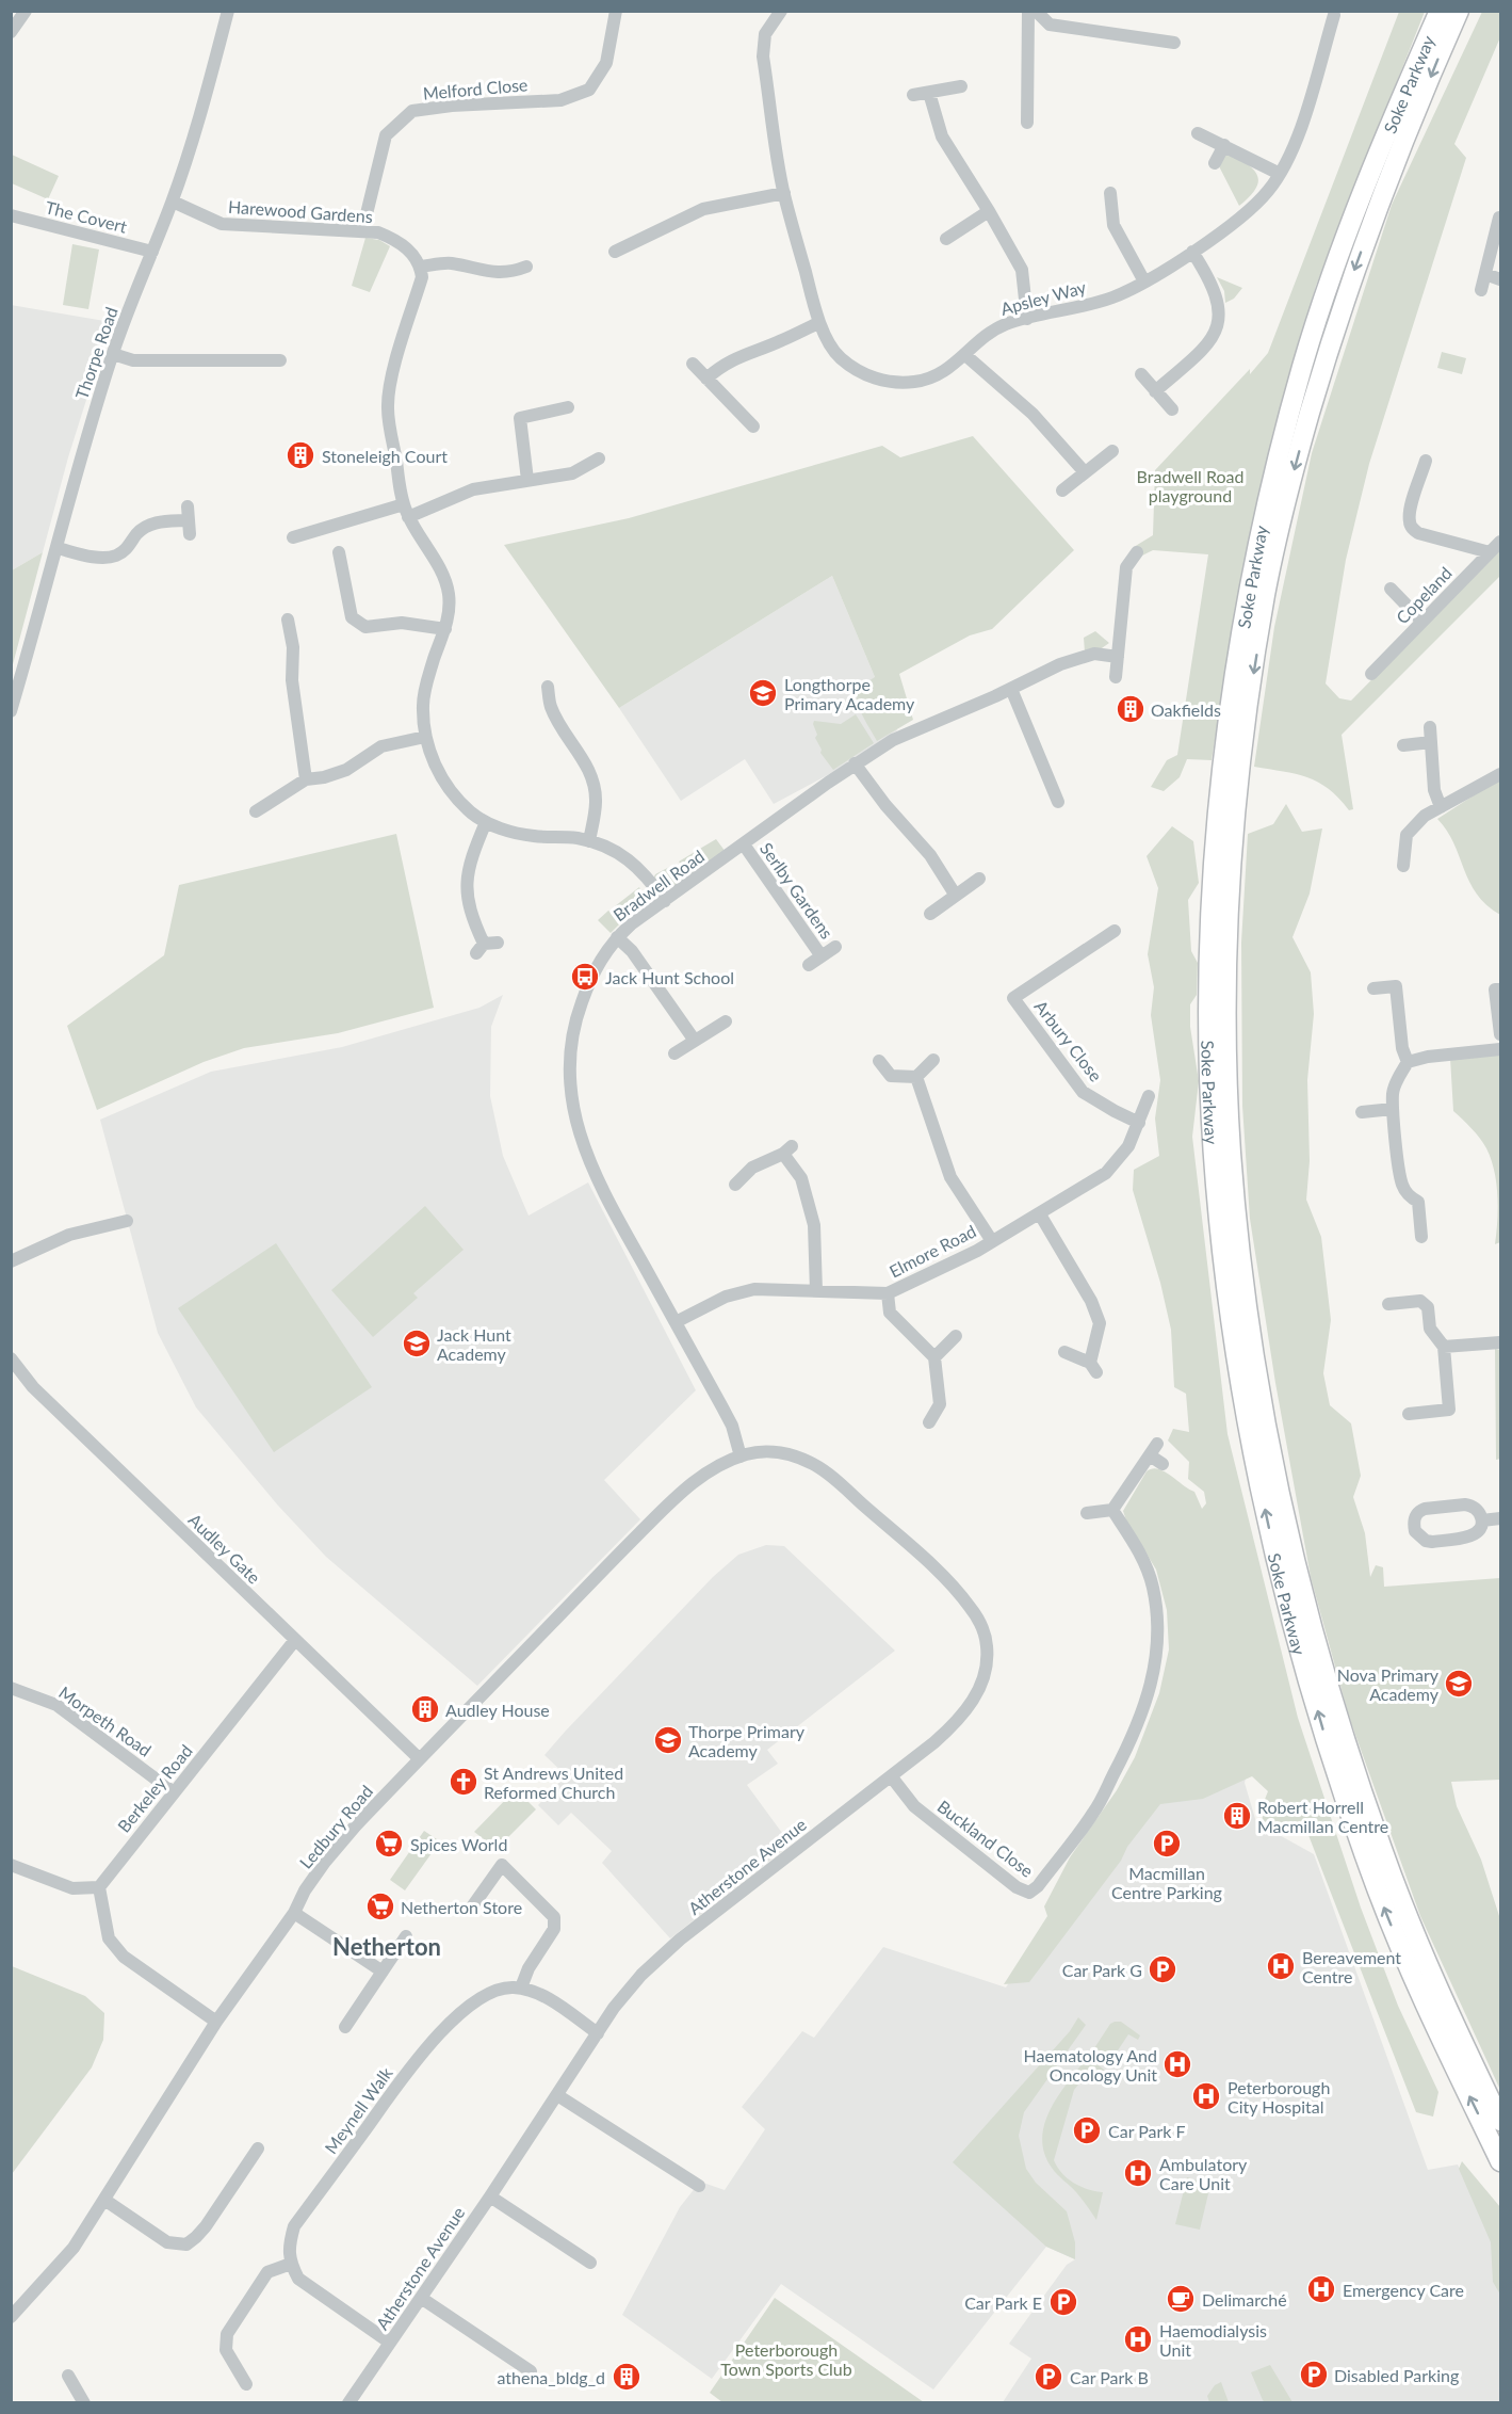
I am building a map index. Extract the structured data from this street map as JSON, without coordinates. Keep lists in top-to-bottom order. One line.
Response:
{"streets":{"highway":["Soke Parkway"],"street":["Melford Close","Harewood Gardens","The Covert","Apsley Way","Thorpe Road","Copeland","Bradwell Road","Serlby Gardens","Arbury Close","Elmore Road","Audley Gate","Morpeth Road","Berkeley Road","Ledbury Road","Buckland Close","Atherstone Avenue","Meynell Walk"]},"crossings":[["Melford Close","Harewood Gardens"],["Harewood Gardens","Thorpe Road"],["The Covert","Thorpe Road"],["Bradwell Road","Serlby Gardens"],["Bradwell Road","Elmore Road"],["Bradwell Road","Ledbury Road"],["Bradwell Road","Atherstone Avenue"],["Arbury Close","Elmore Road"],["Audley Gate","Berkeley Road"],["Audley Gate","Ledbury Road"],["Morpeth Road","Berkeley Road"],["Ledbury Road","Atherstone Avenue"],["Buckland Close","Atherstone Avenue"]],"districts":["Netherton"],"parks":["Bradwell Road playground","Peterborough Town Sports Club"],"places":{"building":["Stoneleigh Court","Oakfields","Audley House","Robert Horrell Macmillan Centre","athena_bldg_d"],"school or university":["Longthorpe Primary Academy","Jack Hunt Academy","Nova Primary Academy","Thorpe Primary Academy"],"bus stop":["Jack Hunt School"],"church":["St Andrews United Reformed Church"],"supermarket":["Spices World","Netherton Store"],"parking":["Macmillan Centre Parking","Car Park G","Car Park F","Car Park E","Disabled Parking","Car Park B"],"hospital":["Bereavement Centre","Haematology And Oncology Unit","Peterborough City Hospital","Ambulatory Care Unit","Emergency Care","Haemodialysis Unit"],"cafe":["Delimarché"]}}
